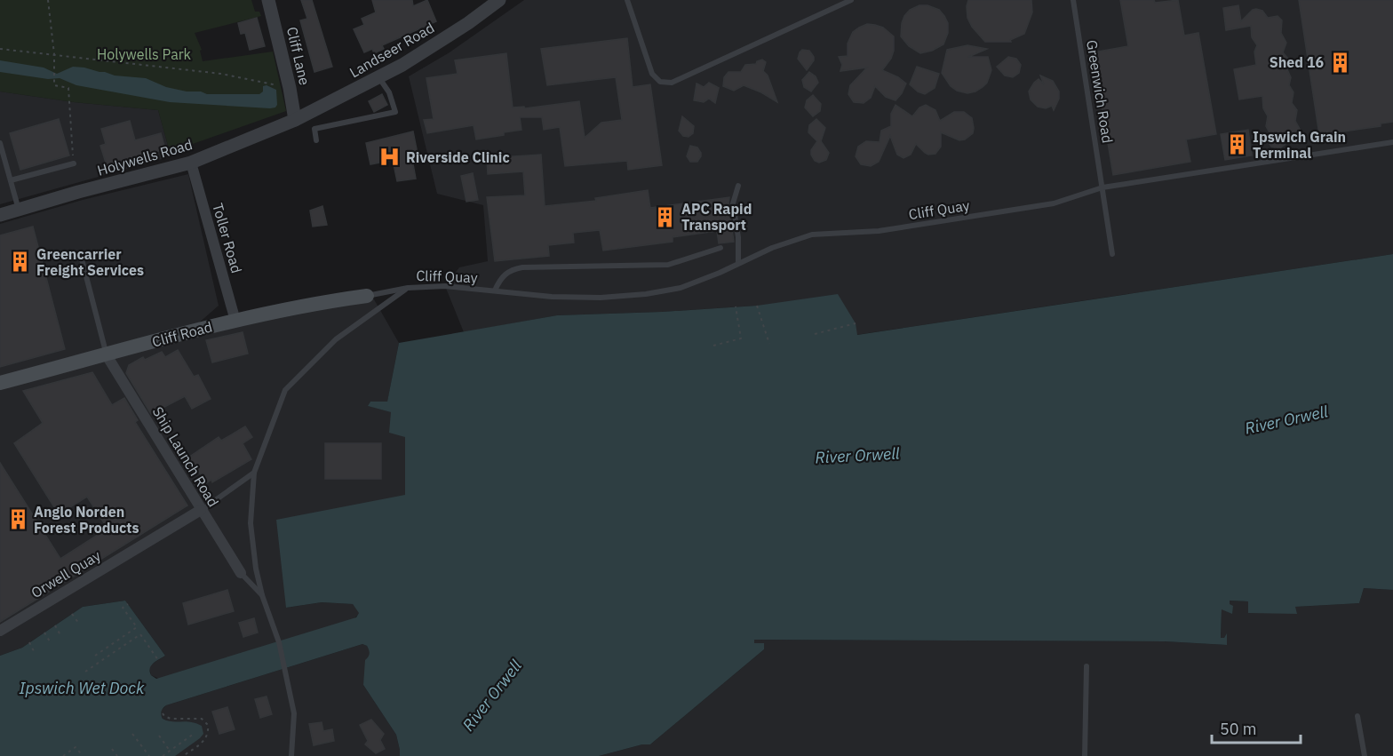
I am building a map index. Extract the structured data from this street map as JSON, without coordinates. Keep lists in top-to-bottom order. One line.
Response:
{"streets":{"main road":["Cliff Road"],"street":["Landseer Road","Cliff Lane","Holywells Road","Toller Road","Ship Launch Road","Orwell Quay"],"lane":["Greenwich Road","Cliff Quay"]},"crossings":[["Landseer Road","Cliff Lane"],["Landseer Road","Holywells Road"],["Cliff Lane","Holywells Road"],["Greenwich Road","Cliff Quay"],["Holywells Road","Toller Road"],["Cliff Quay","Cliff Road"],["Toller Road","Cliff Road"],["Cliff Road","Ship Launch Road"],["Ship Launch Road","Orwell Quay"]],"water":["River Orwell","Ipswich Wet Dock"],"parks":["Holywells Park"],"places":{"building":["Shed 16","Ipswich Grain Terminal","APC Rapid Transport","Greencarrier Freight Services","Anglo Norden Forest Products"],"hospital":["Riverside Clinic"]},"scale_bar":"50 m"}
